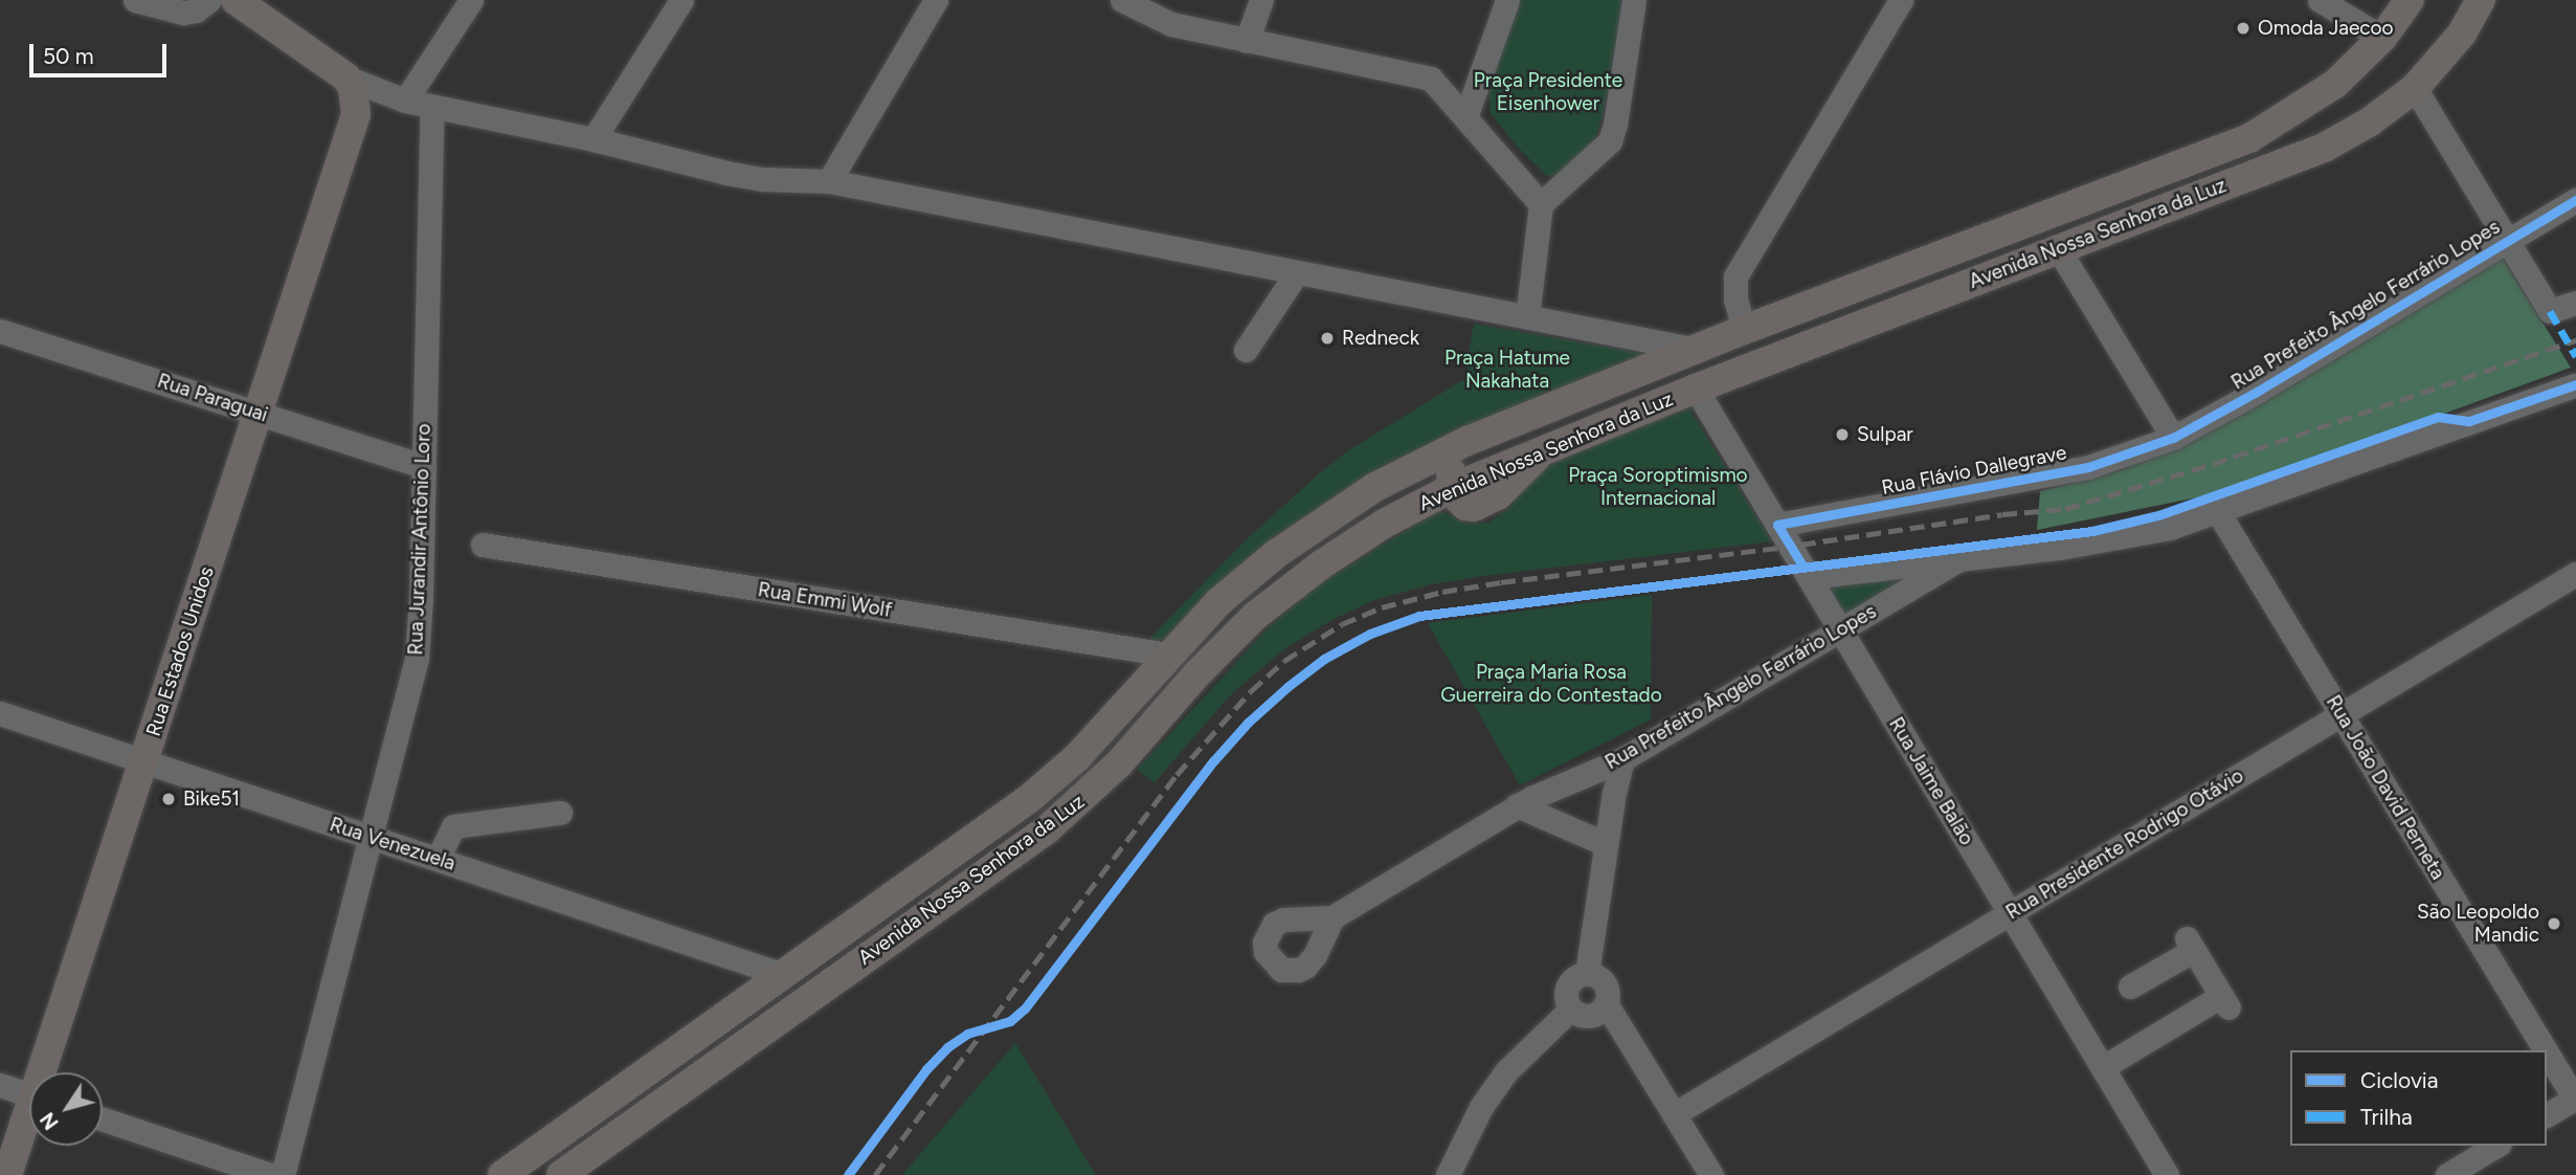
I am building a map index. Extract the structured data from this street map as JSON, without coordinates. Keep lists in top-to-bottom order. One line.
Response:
{"streets":{"main road":["Avenida Nossa Senhora da Luz","Rua Estados Unidos"],"street":["Rua Prefeito Ângelo Ferrário Lopes","Rua Paraguai","Rua Flávio Dallegrave","Rua Jurandir Antônio Loro","Rua Emmi Wolf","Rua Jaime Balão","Rua João David Perneta","Rua Venezuela","Rua Presidente Rodrigo Otávio"]},"crossings":[["Avenida Nossa Senhora da Luz","Rua Emmi Wolf"],["Avenida Nossa Senhora da Luz","Rua Jaime Balão"],["Avenida Nossa Senhora da Luz","Rua Venezuela"],["Rua Prefeito Ângelo Ferrário Lopes","Rua Flávio Dallegrave"],["Rua Prefeito Ângelo Ferrário Lopes","Rua Jaime Balão"],["Rua Paraguai","Rua Jurandir Antônio Loro"],["Rua Paraguai","Rua Estados Unidos"],["Rua Flávio Dallegrave","Rua Jaime Balão"],["Rua Jurandir Antônio Loro","Rua Venezuela"],["Rua Estados Unidos","Rua Venezuela"],["Rua Jaime Balão","Rua Presidente Rodrigo Otávio"],["Rua João David Perneta","Rua Presidente Rodrigo Otávio"]],"parks":["Praça Presidente Eisenhower","Praça Hatume Nakahata","Praça Soroptimismo Internacional","Praça Maria Rosa Guerreira do Contestado"],"places":["Omoda Jaecoo","Redneck","Sulpar","Bike51","São Leopoldo Mandic"],"legend":["Ciclovia","Trilha"],"scale_bar":"50 m","north":"bottom left"}
